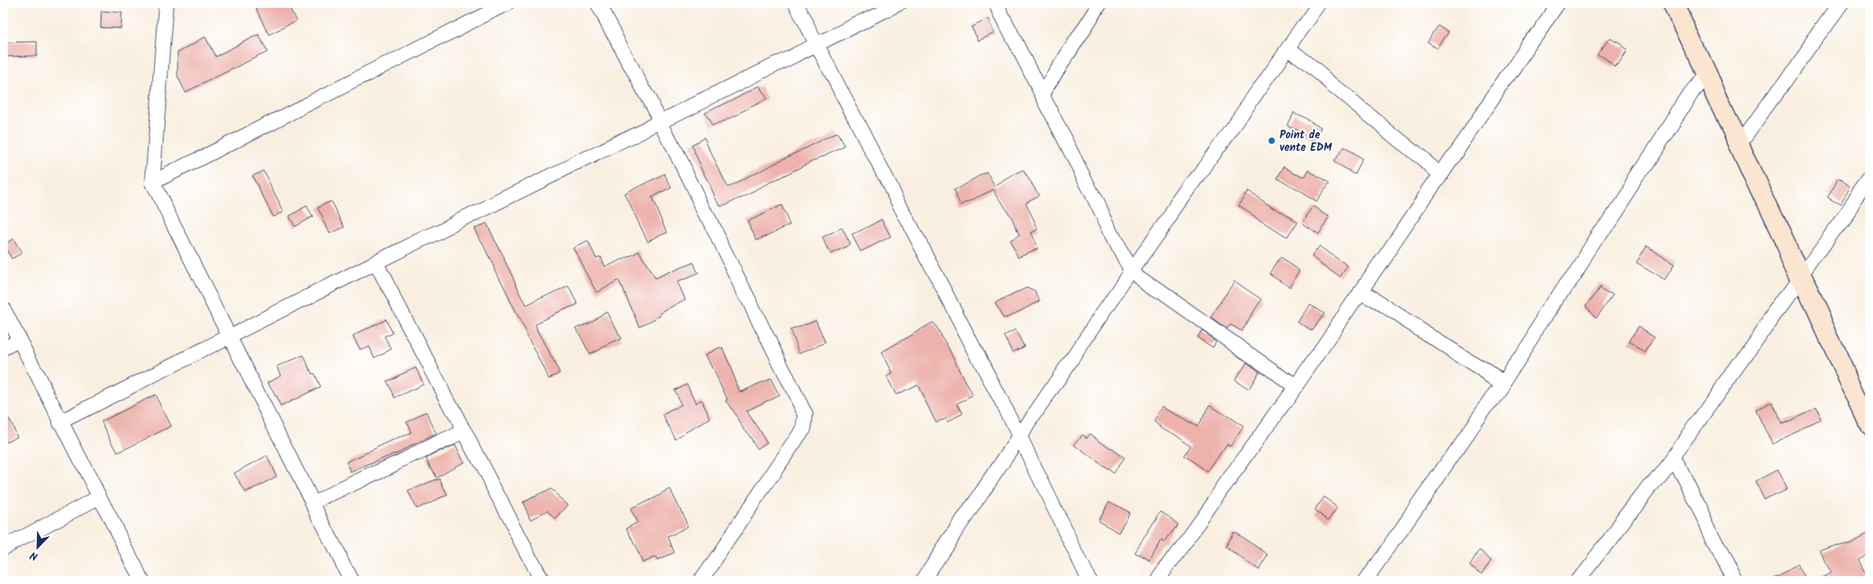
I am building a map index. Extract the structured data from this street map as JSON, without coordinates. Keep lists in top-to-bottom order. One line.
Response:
{"places":["Point de vente EDM"],"north":"bottom left"}
